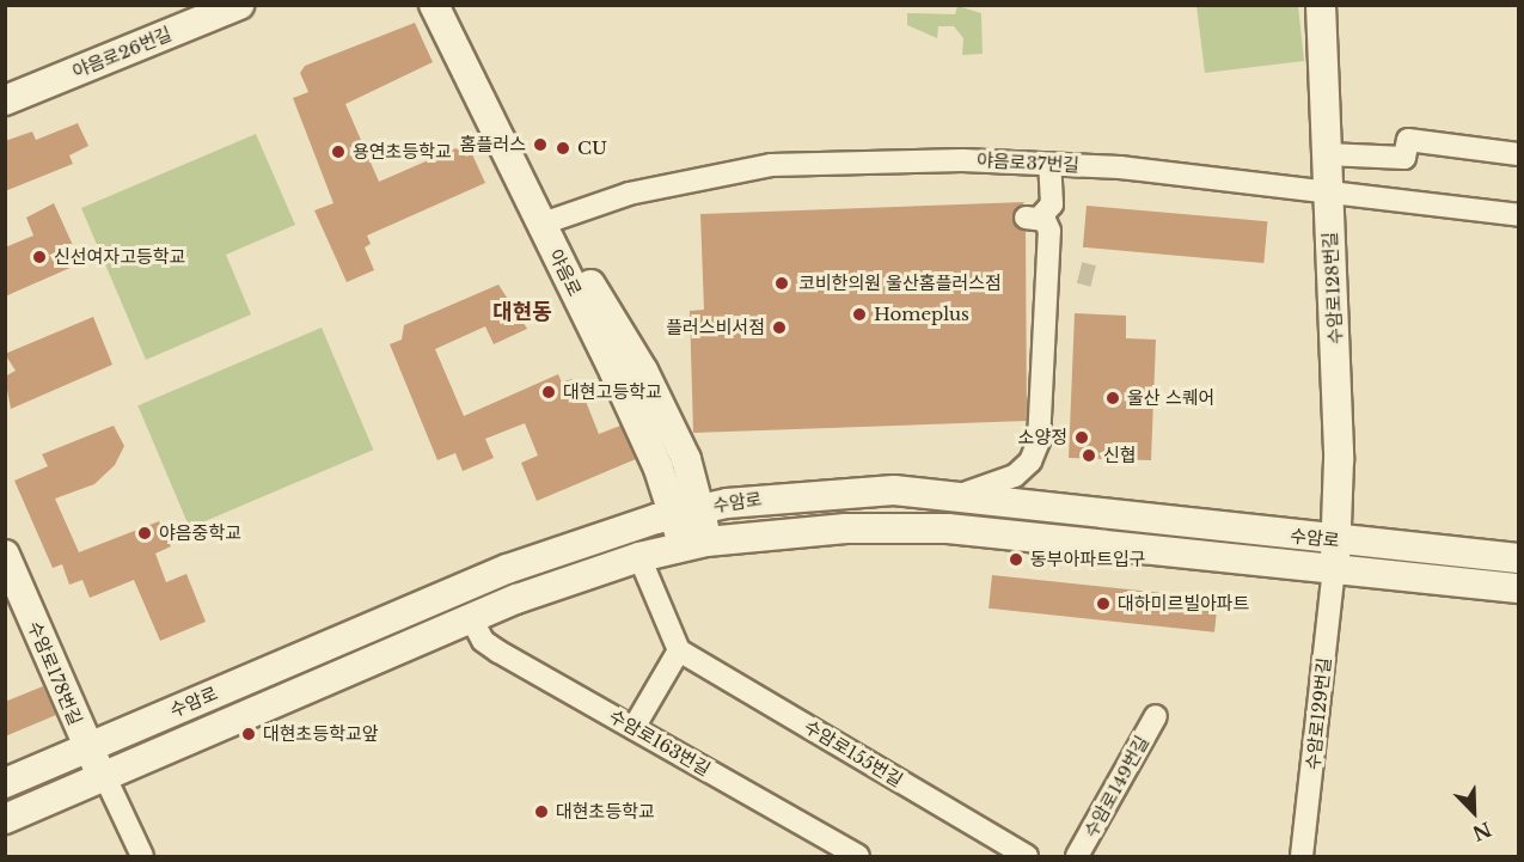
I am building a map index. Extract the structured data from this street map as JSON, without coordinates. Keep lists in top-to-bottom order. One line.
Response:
{"streets":{"main road":["야음로26번길","야음로","수암로128번길","수암로","수암로178번길"],"street":["야음로37번길","수암로129번길","수암로163번길","수암로155번길","수암로149번길"]},"crossings":[["야음로37번길","야음로"],["야음로37번길","수암로128번길"],["야음로","수암로"],["수암로128번길","수암로"],["수암로128번길","수암로129번길"],["수암로","수암로178번길"],["수암로","수암로129번길"],["수암로","수암로163번길"]],"districts":["대현동"],"places":["홈플러스","CU","용연초등학교","신선여자고등학교","코비한의원 울산홈플러스점","Homeplus","플러스비서점","대현고등학교","울산 스퀘어","소양정","신협","야음중학교","동부아파트입구","대하미르빌아파트","대현초등학교앞","대현초등학교"],"north":"bottom right"}
